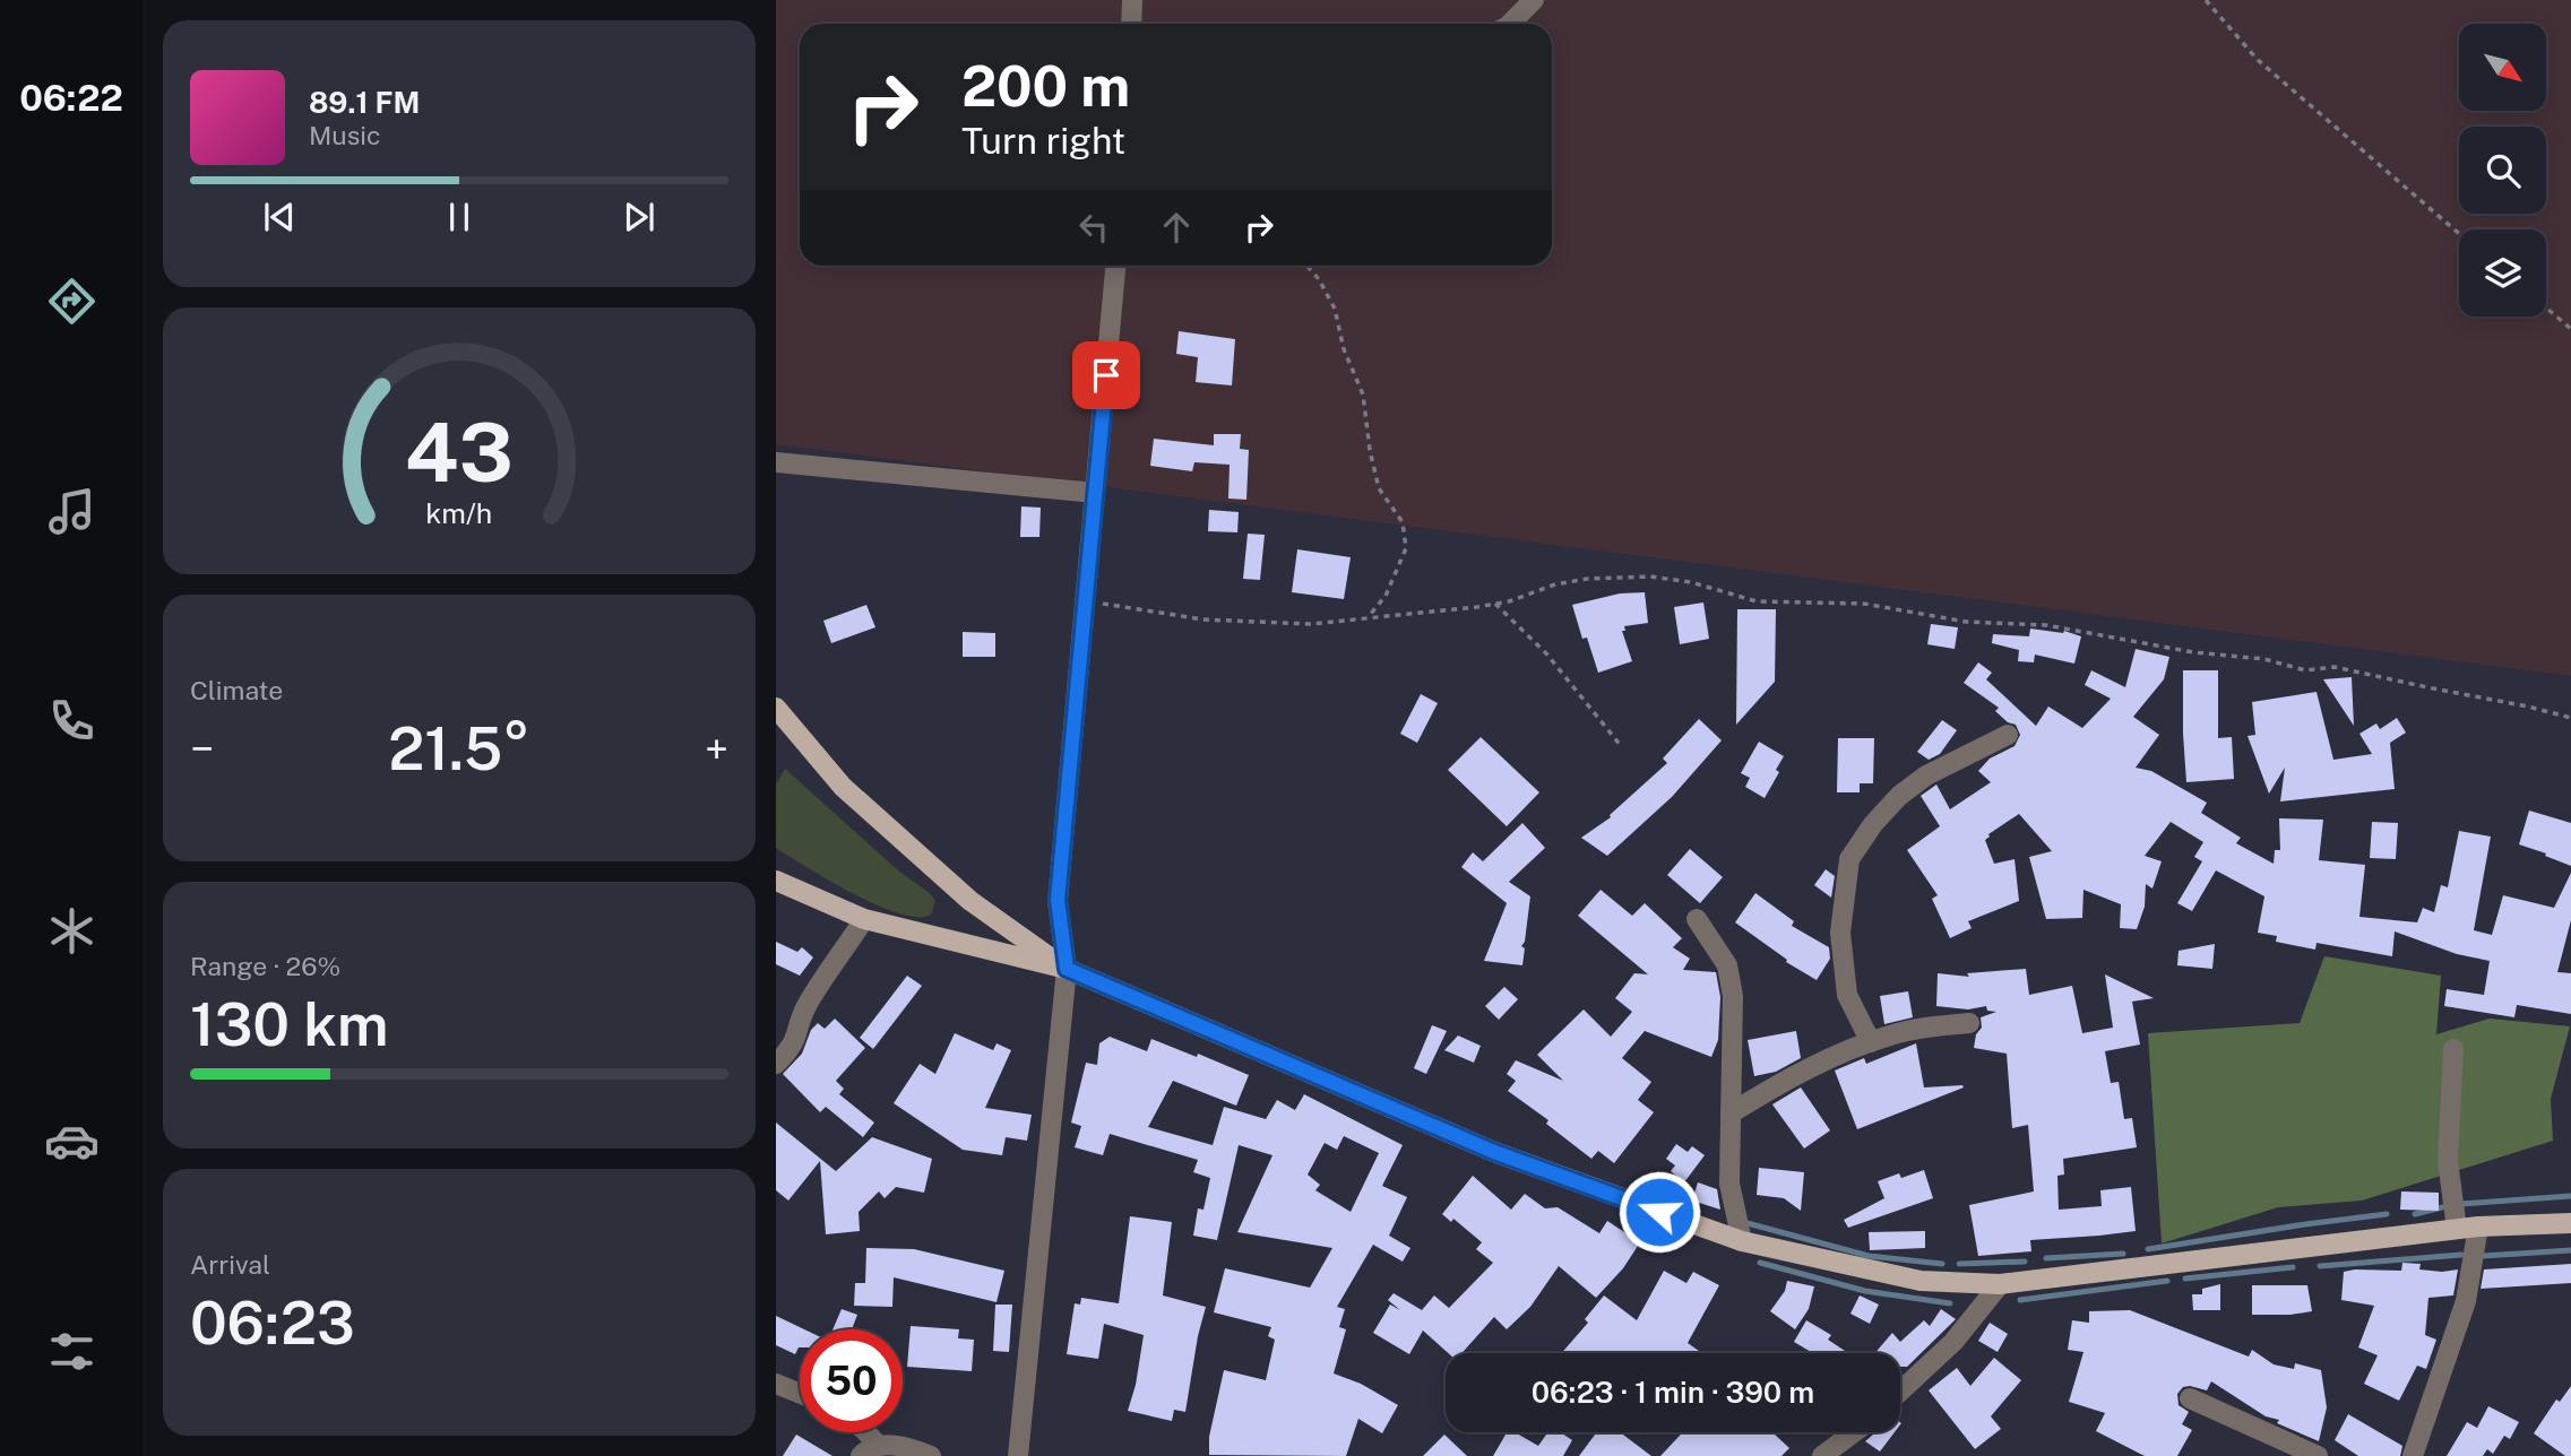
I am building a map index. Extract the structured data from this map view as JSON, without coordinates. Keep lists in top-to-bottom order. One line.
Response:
{"north":"bottom right","page":{"tabs":"06:22","turn":["200 m","Turn right"],"song":["89.1 FM","Music"],"tile":["Climate",["Range · 26%","130 km"],["Arrival","06:23"]],"heat":["−","21.5°","+"],"limit":"50","trip":"06:23 · 1 min · 390 m","gauge":["43","km/h"]}}
